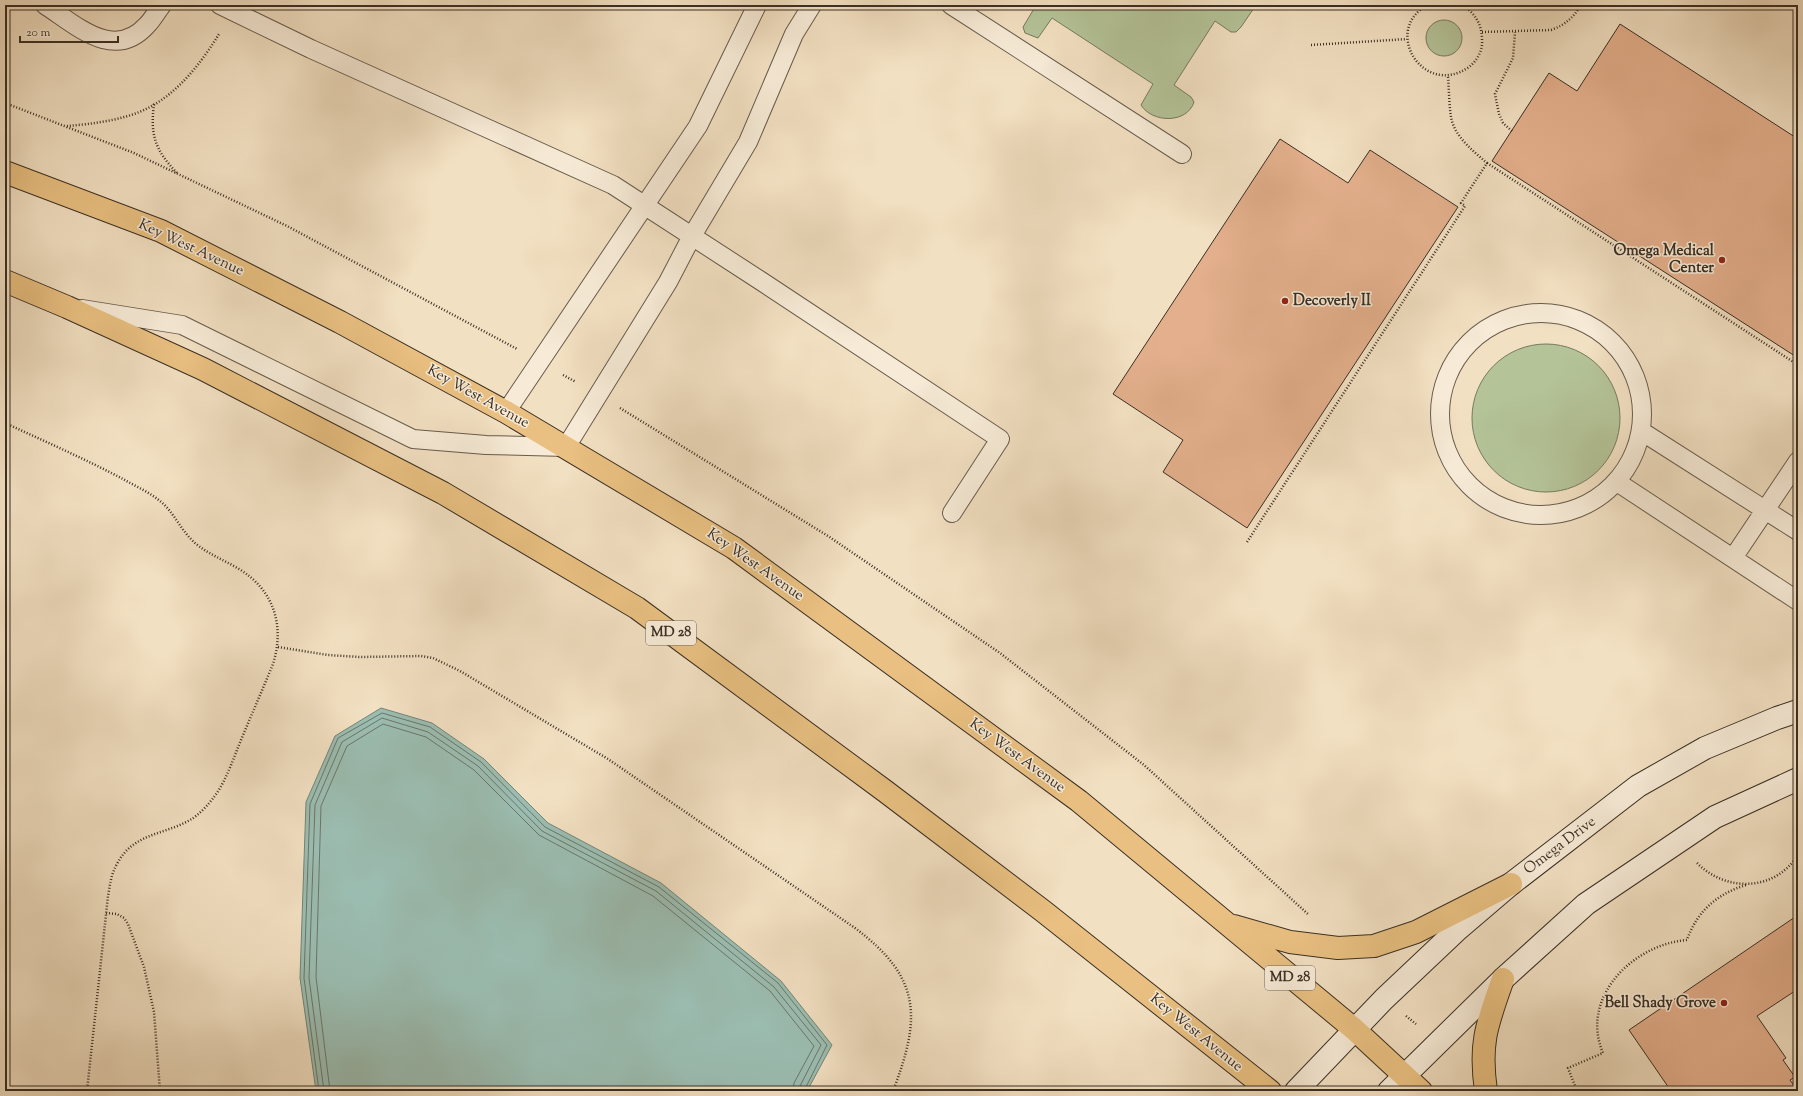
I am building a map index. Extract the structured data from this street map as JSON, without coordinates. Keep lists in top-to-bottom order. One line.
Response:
{"streets":{"main road":["Key West Avenue","MD 28","Omega Drive"]},"crossings":[["Key West Avenue","Omega Drive"]],"places":["Omega Medical Center","Decoverly II","Bell Shady Grove"],"scale_bar":"20 m"}
